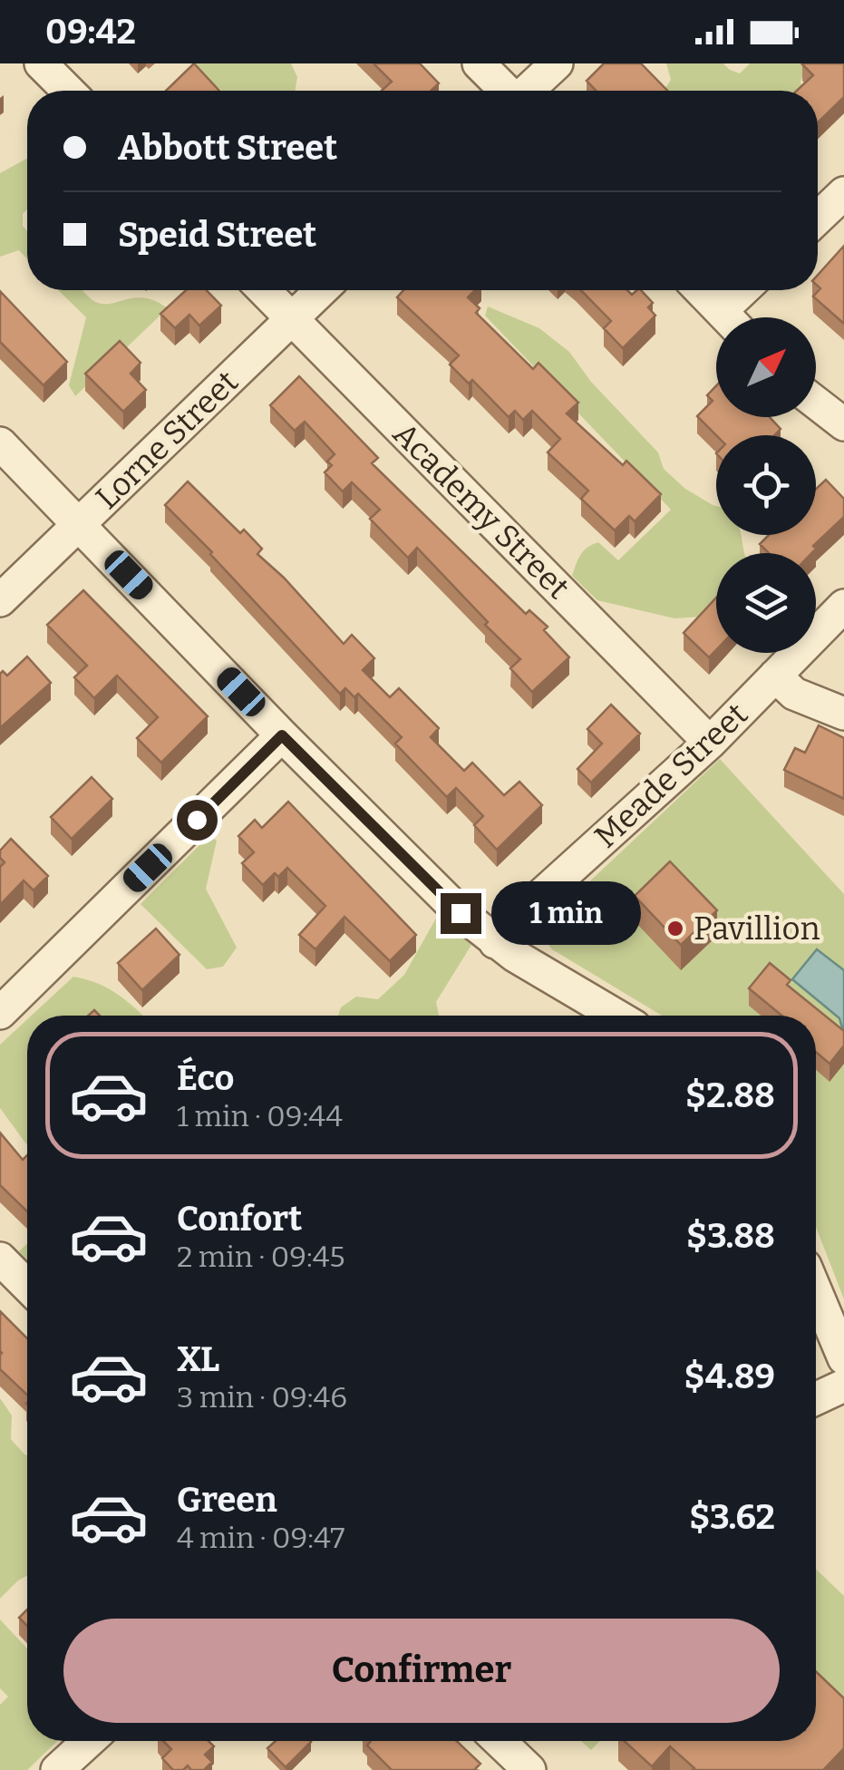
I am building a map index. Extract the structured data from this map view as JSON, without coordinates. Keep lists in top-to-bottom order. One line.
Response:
{"streets":{"street":["Lorne Street","Academy Street","Meade Street"]},"crossings":[["Lorne Street","Academy Street"],["Academy Street","Meade Street"]],"places":["Pavillion"],"north":"top right","page":{"status":"09:42","banner":["Abbott Street","Speid Street"],"bubble":"1 min","list":[{"name":"Éco","note":"1 min · 09:44","value":"$2.88"},{"name":"Confort","note":"2 min · 09:45","value":"$3.88"},{"name":"XL","note":"3 min · 09:46","value":"$4.89"},{"name":"Green","note":"4 min · 09:47","value":"$3.62"}],"buttons":"Confirmer"}}
